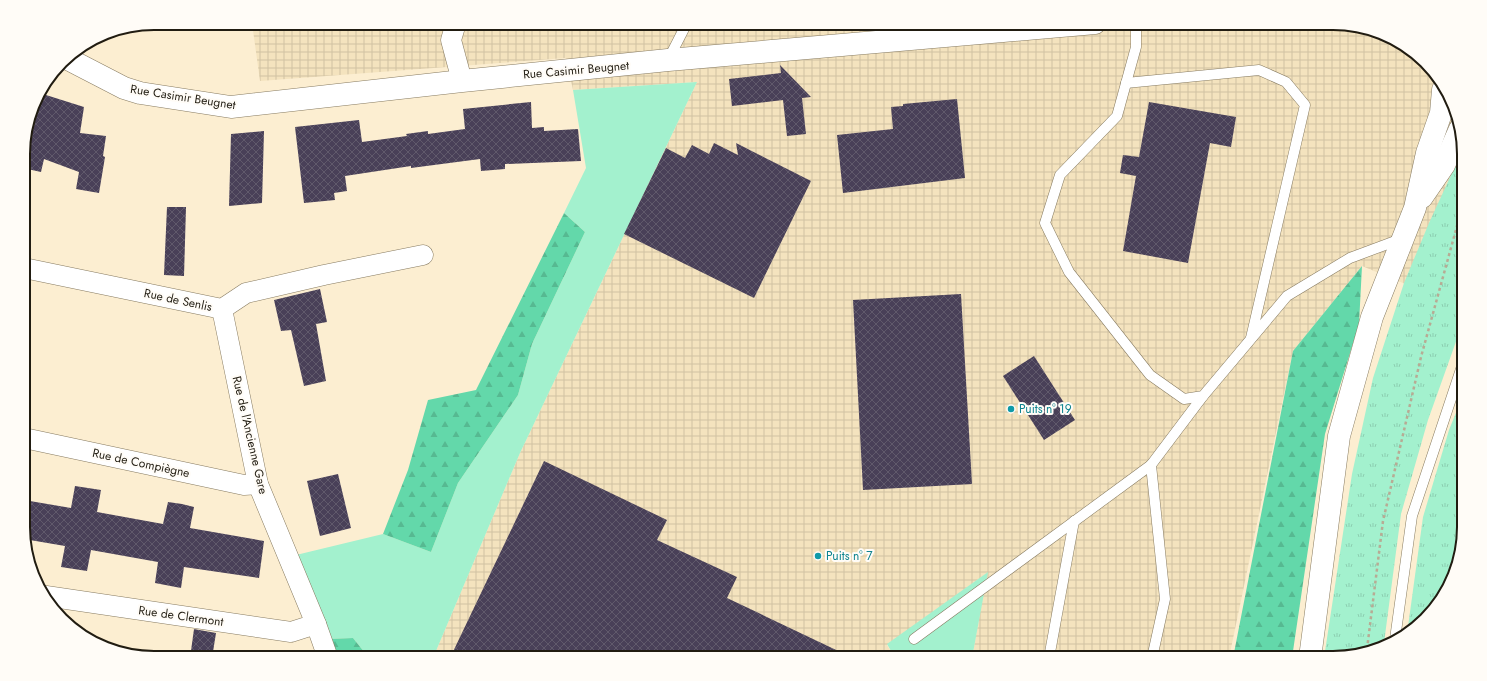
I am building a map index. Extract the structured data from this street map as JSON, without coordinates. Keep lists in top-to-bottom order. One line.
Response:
{"streets":{"main road":["Rue Casimir Beugnet"],"street":["Rue de Senlis","Rue de l'Ancienne Gare","Rue de Compiègne","Rue de Clermont"]},"crossings":[["Rue de Senlis","Rue de l'Ancienne Gare"],["Rue de l'Ancienne Gare","Rue de Compiègne"],["Rue de l'Ancienne Gare","Rue de Clermont"]],"places":["Puits n° 19","Puits n° 7"]}
